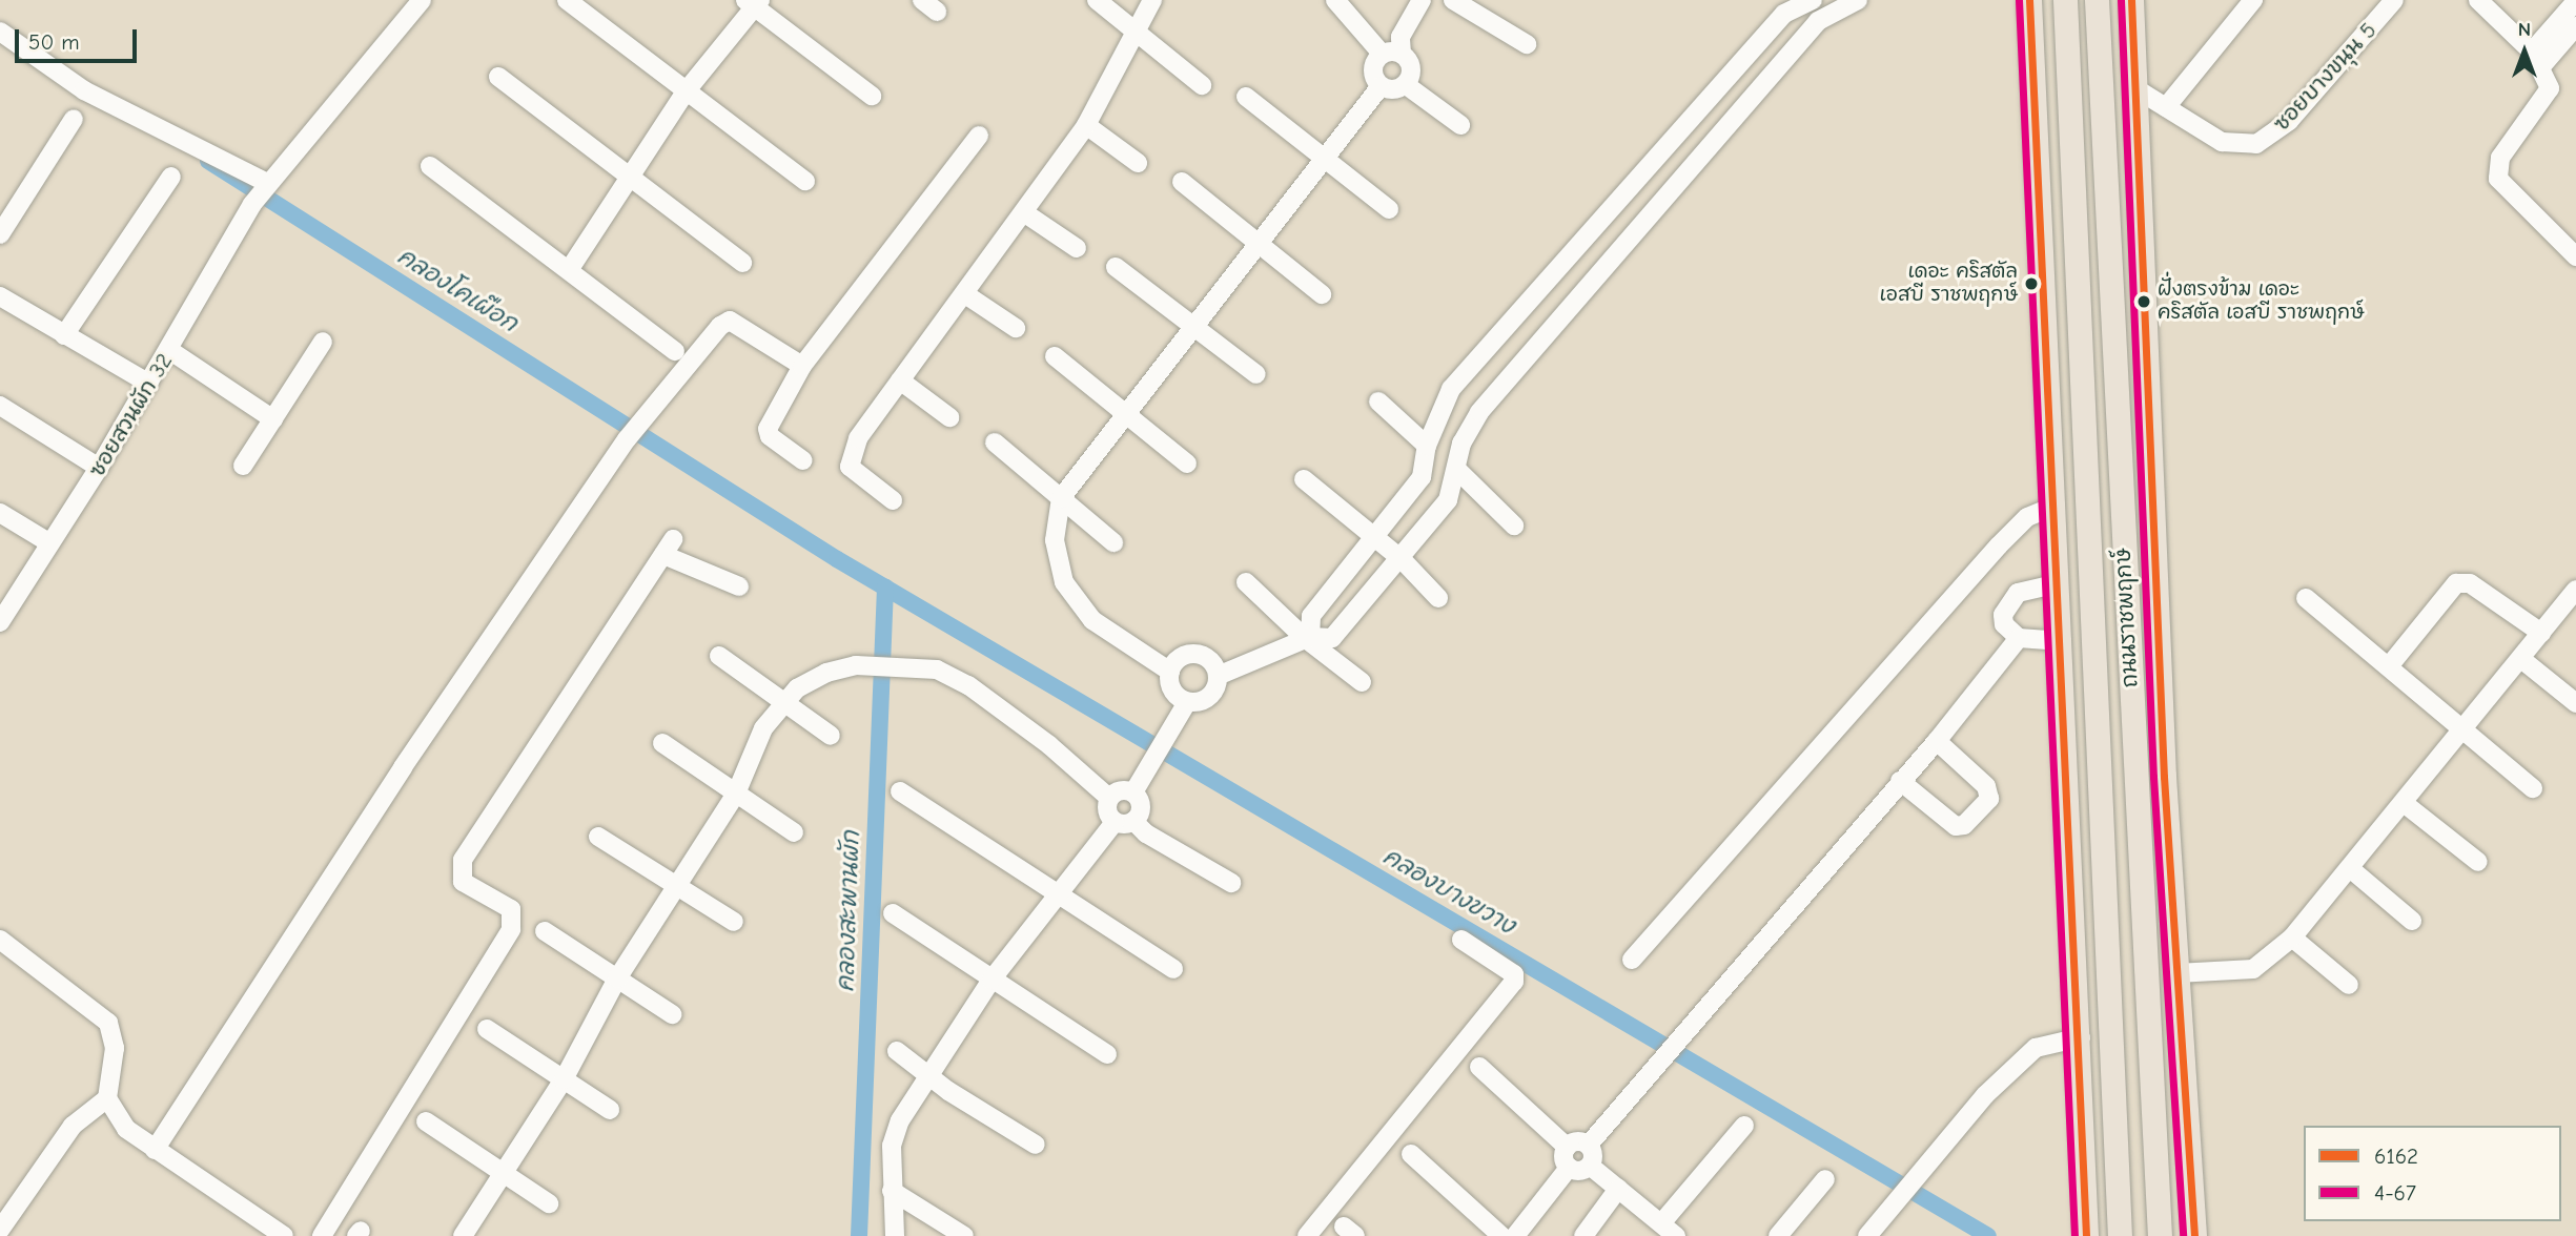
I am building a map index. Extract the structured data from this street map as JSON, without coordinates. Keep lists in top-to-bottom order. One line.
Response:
{"streets":{"main road":["ถนนราชพฤกษ์"],"street":["ซอยบางขนุน 5","ซอยสวนผัก 32"]},"water":["คลองโคเผือก","คลองบางขวาง","คลองสะพานผัก"],"places":["เดอะ คริสตัล เอสบี ราชพฤกษ์","ฝั่งตรงข้าม เดอะ คริสตัล เอสบี ราชพฤกษ์"],"lines":["transit line 6162","transit line 4-67"],"legend":["6162","4-67"],"scale_bar":"50 m","north":"top"}
